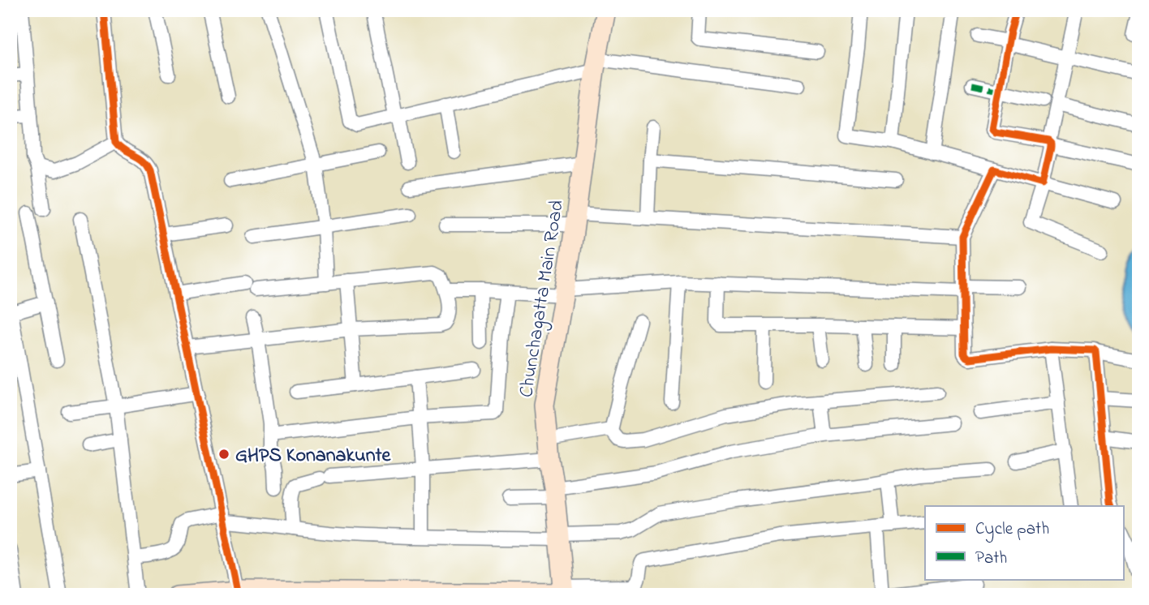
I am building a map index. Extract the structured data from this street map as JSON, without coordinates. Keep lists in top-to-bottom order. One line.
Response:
{"streets":{"street":["Chunchagatta Main Road"]},"places":["GHPS Konanakunte"],"legend":["Cycle path","Path"]}
